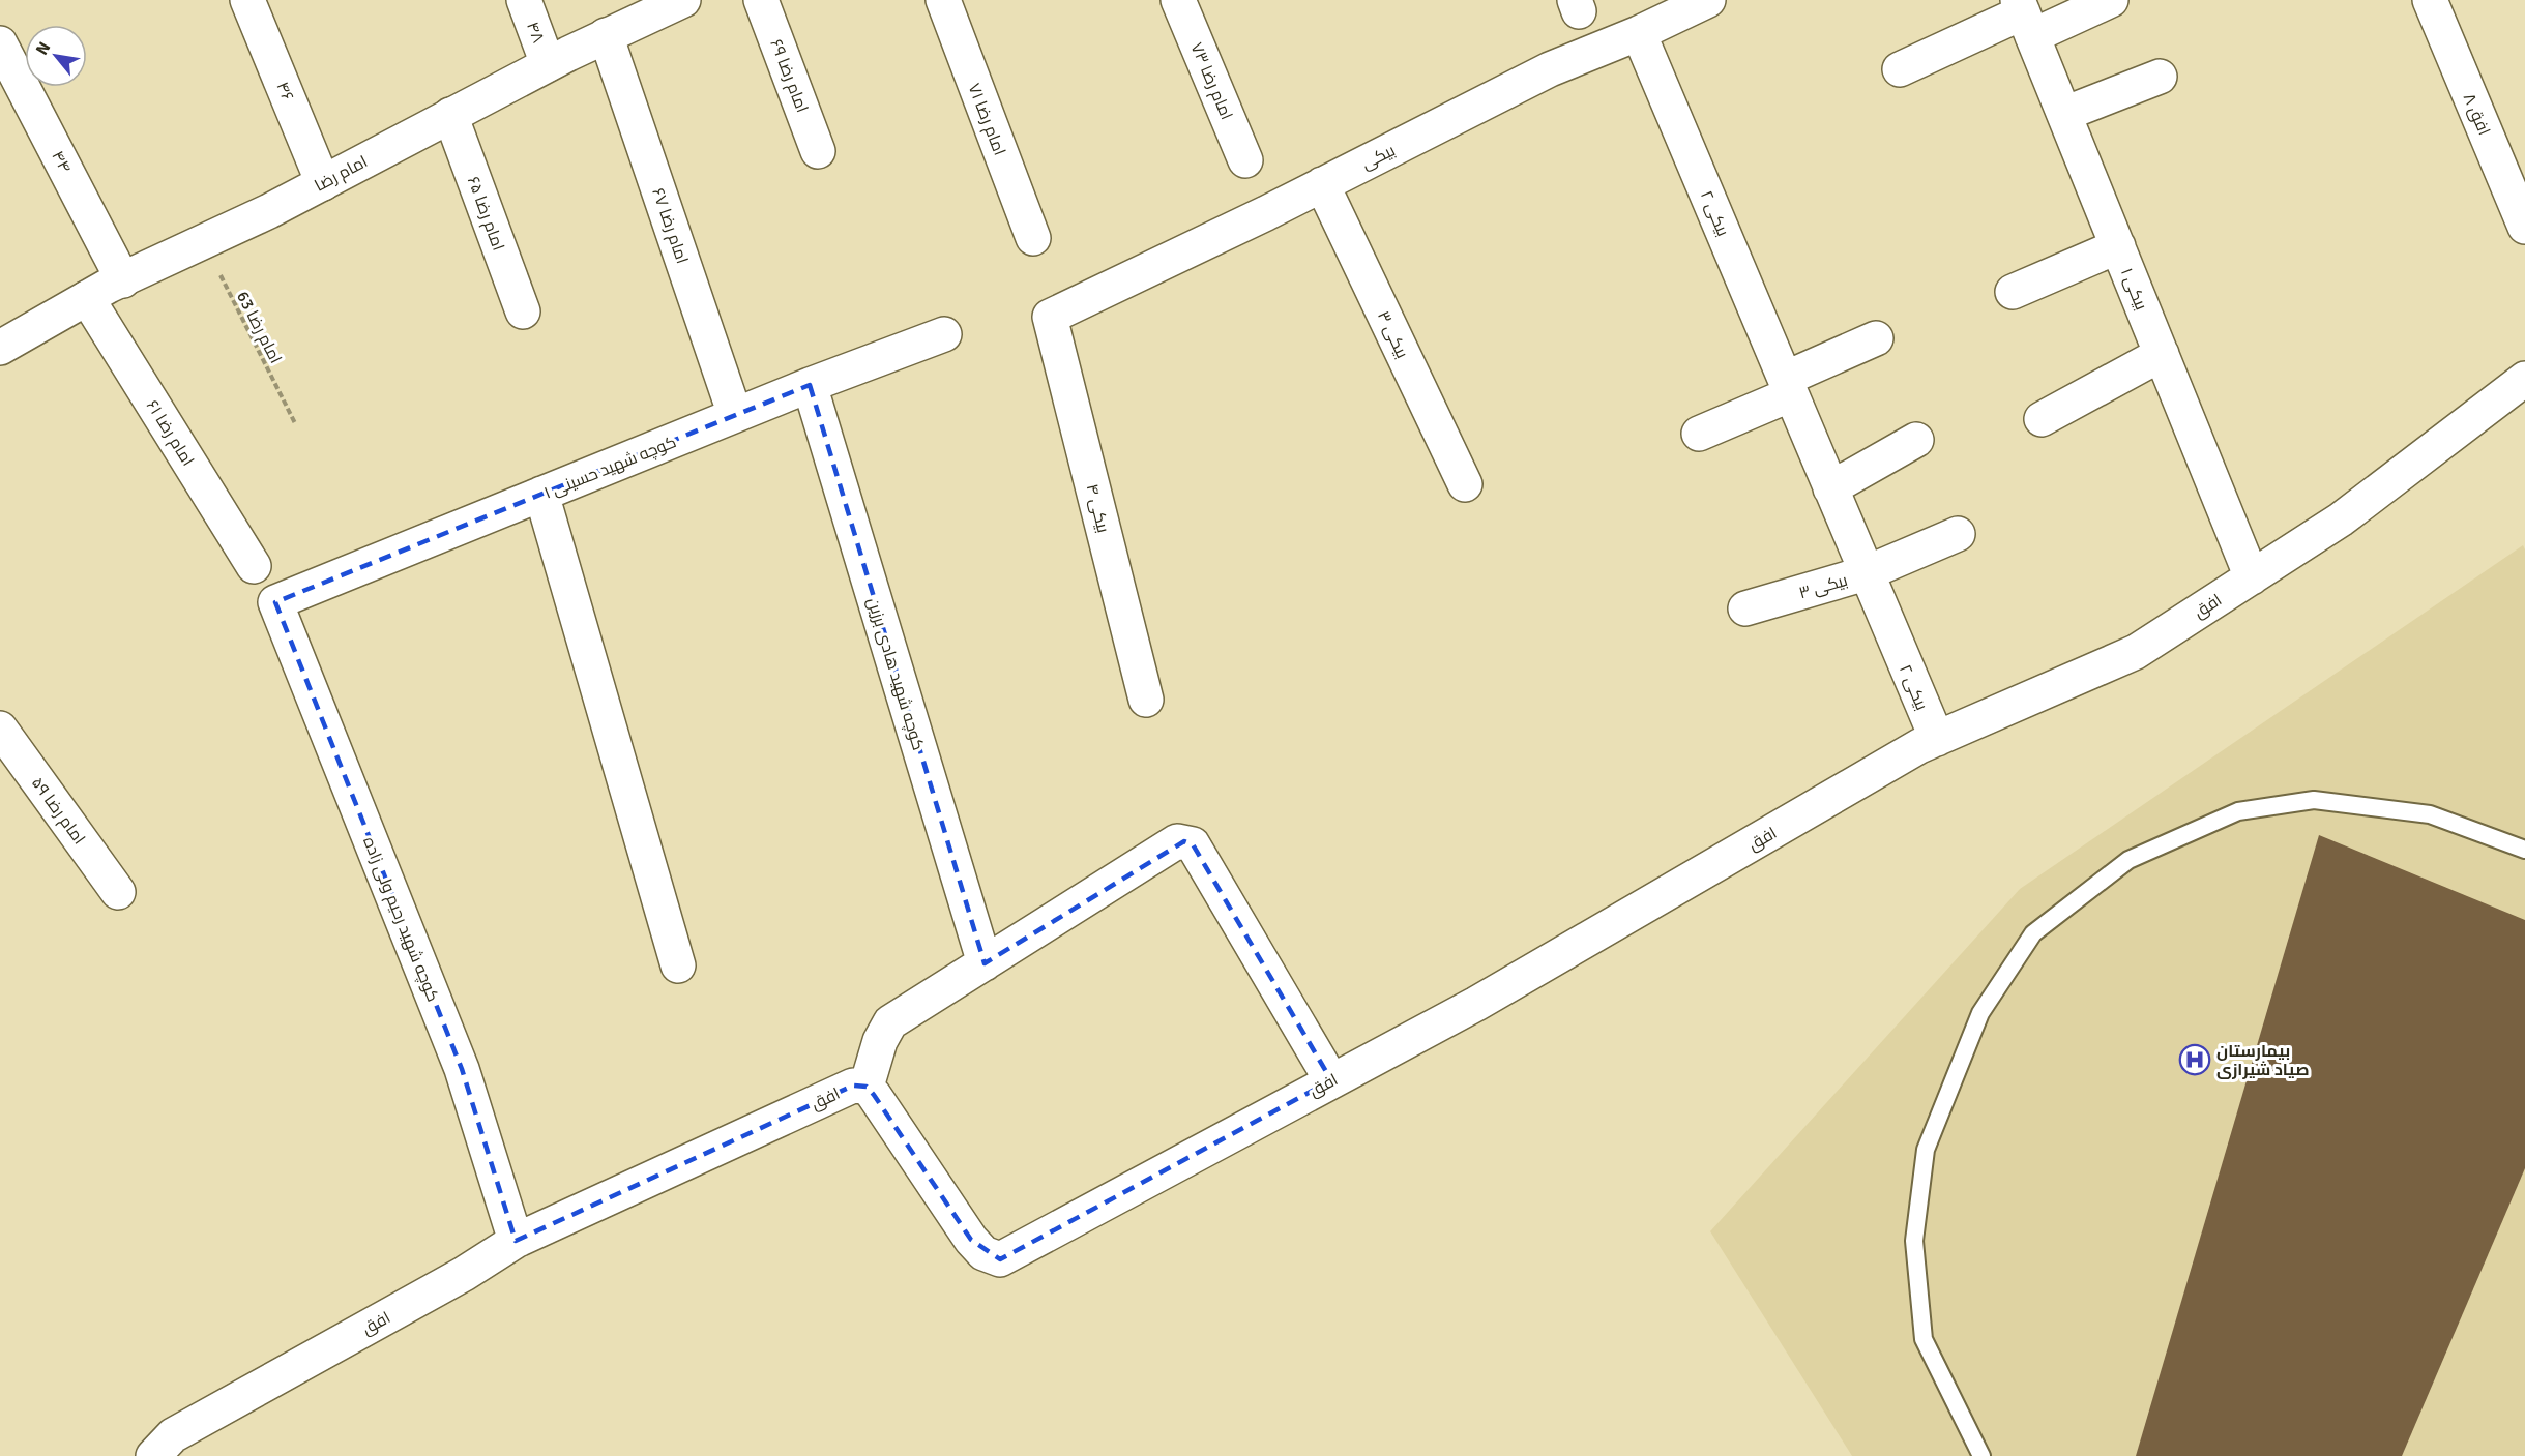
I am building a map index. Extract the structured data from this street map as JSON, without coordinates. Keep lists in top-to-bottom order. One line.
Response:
{"streets":{"street":["۴۸","امام رضا ۶۹","امام رضا ۷۳","۴۶","افق ۸","امام رضا ۷۱","بیکی","۴۴","امام رضا","امام رضا ۶۵","۲ بیکی","امام رضا ۶۷","۱ بیکی","۳ بیکی","امام رضا ۶۱","کوچه شهید حسینی ۱","۴ بیکی","افق","کوچه شهید هادی برزین","۵۹ امام رضا","کوچه شهید رحیم ولی زاده"],"path":["امام رضا 63"]},"crossings":[["۴۸","امام رضا"],["۴۶","امام رضا"],["بیکی","۲ بیکی"],["بیکی","۳ بیکی"],["بیکی","۴ بیکی"],["۴۴","امام رضا"],["امام رضا","امام رضا ۶۵"],["امام رضا","امام رضا ۶۷"],["امام رضا","امام رضا 63"],["امام رضا","امام رضا ۶۱"],["۲ بیکی","۳ بیکی"],["۲ بیکی","افق"],["امام رضا ۶۷","کوچه شهید حسینی ۱"],["۱ بیکی","افق"],["کوچه شهید حسینی ۱","کوچه شهید هادی برزین"],["کوچه شهید حسینی ۱","کوچه شهید رحیم ولی زاده"],["افق","کوچه شهید رحیم ولی زاده"]],"places":{"hospital":["بیمارستان صیاد شیرازی"]},"north":"top left"}
